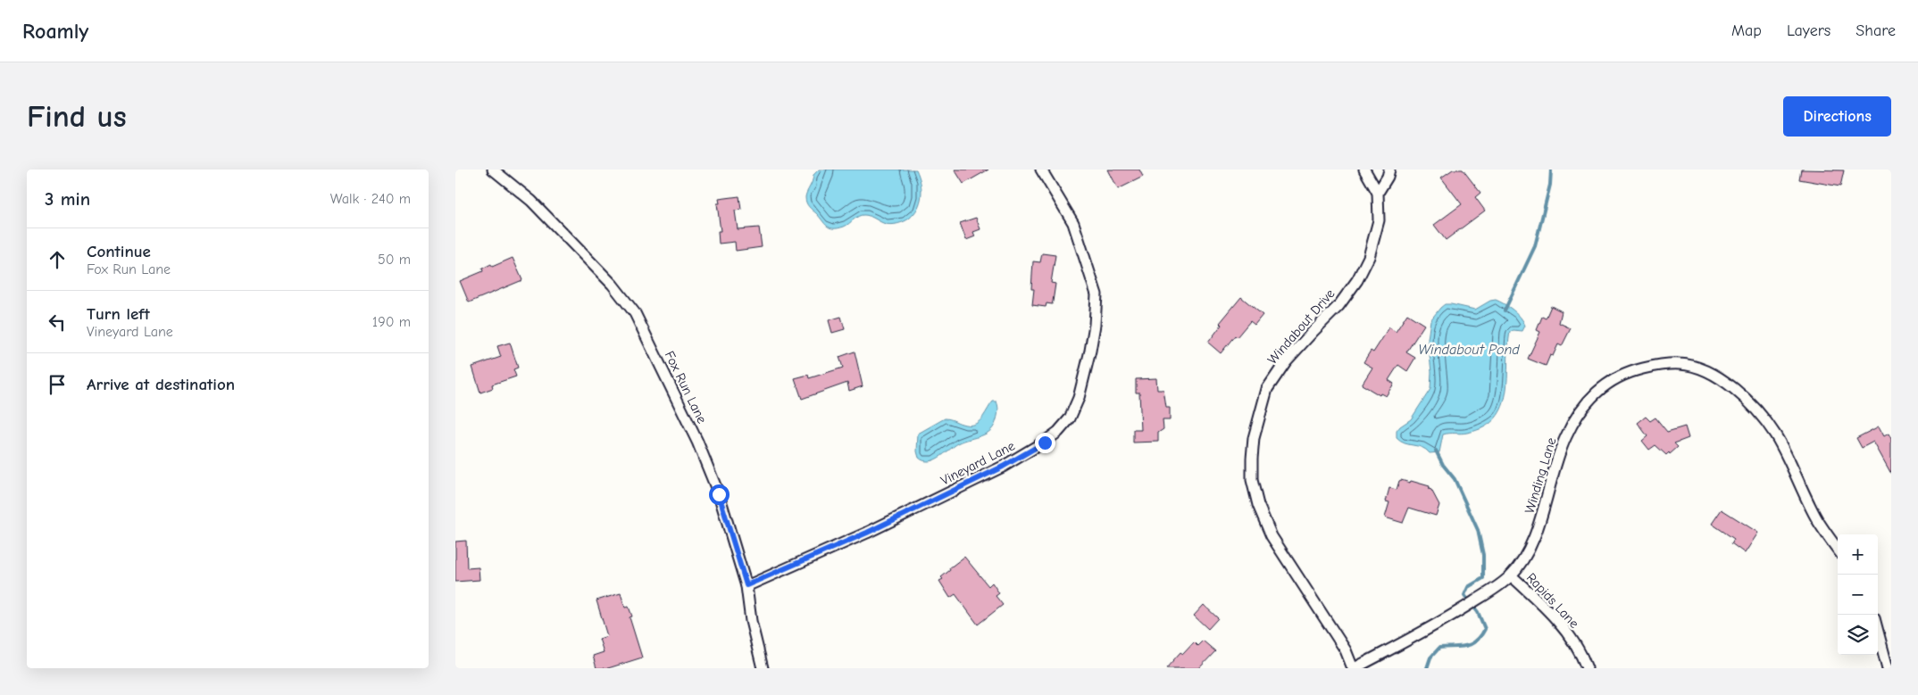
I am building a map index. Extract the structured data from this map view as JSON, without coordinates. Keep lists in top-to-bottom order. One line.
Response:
{"streets":{"street":["Windabout Drive","Fox Run Lane","Vineyard Lane","Winding Lane","Rapids Lane"]},"crossings":[["Windabout Drive","Winding Lane"],["Fox Run Lane","Vineyard Lane"],["Winding Lane","Rapids Lane"]],"water":["Windabout Pond"],"page":{"header":"Roamly","nav":["Map","Layers","Share"],"buttons":"Directions","title":"Find us","heading":["3 min","Walk · 240 m"],"list":[["Continue","Fox Run Lane","50 m"],["Turn left","Vineyard Lane","190 m"],"Arrive at destination"],"map_buttons":["+","−"]}}
